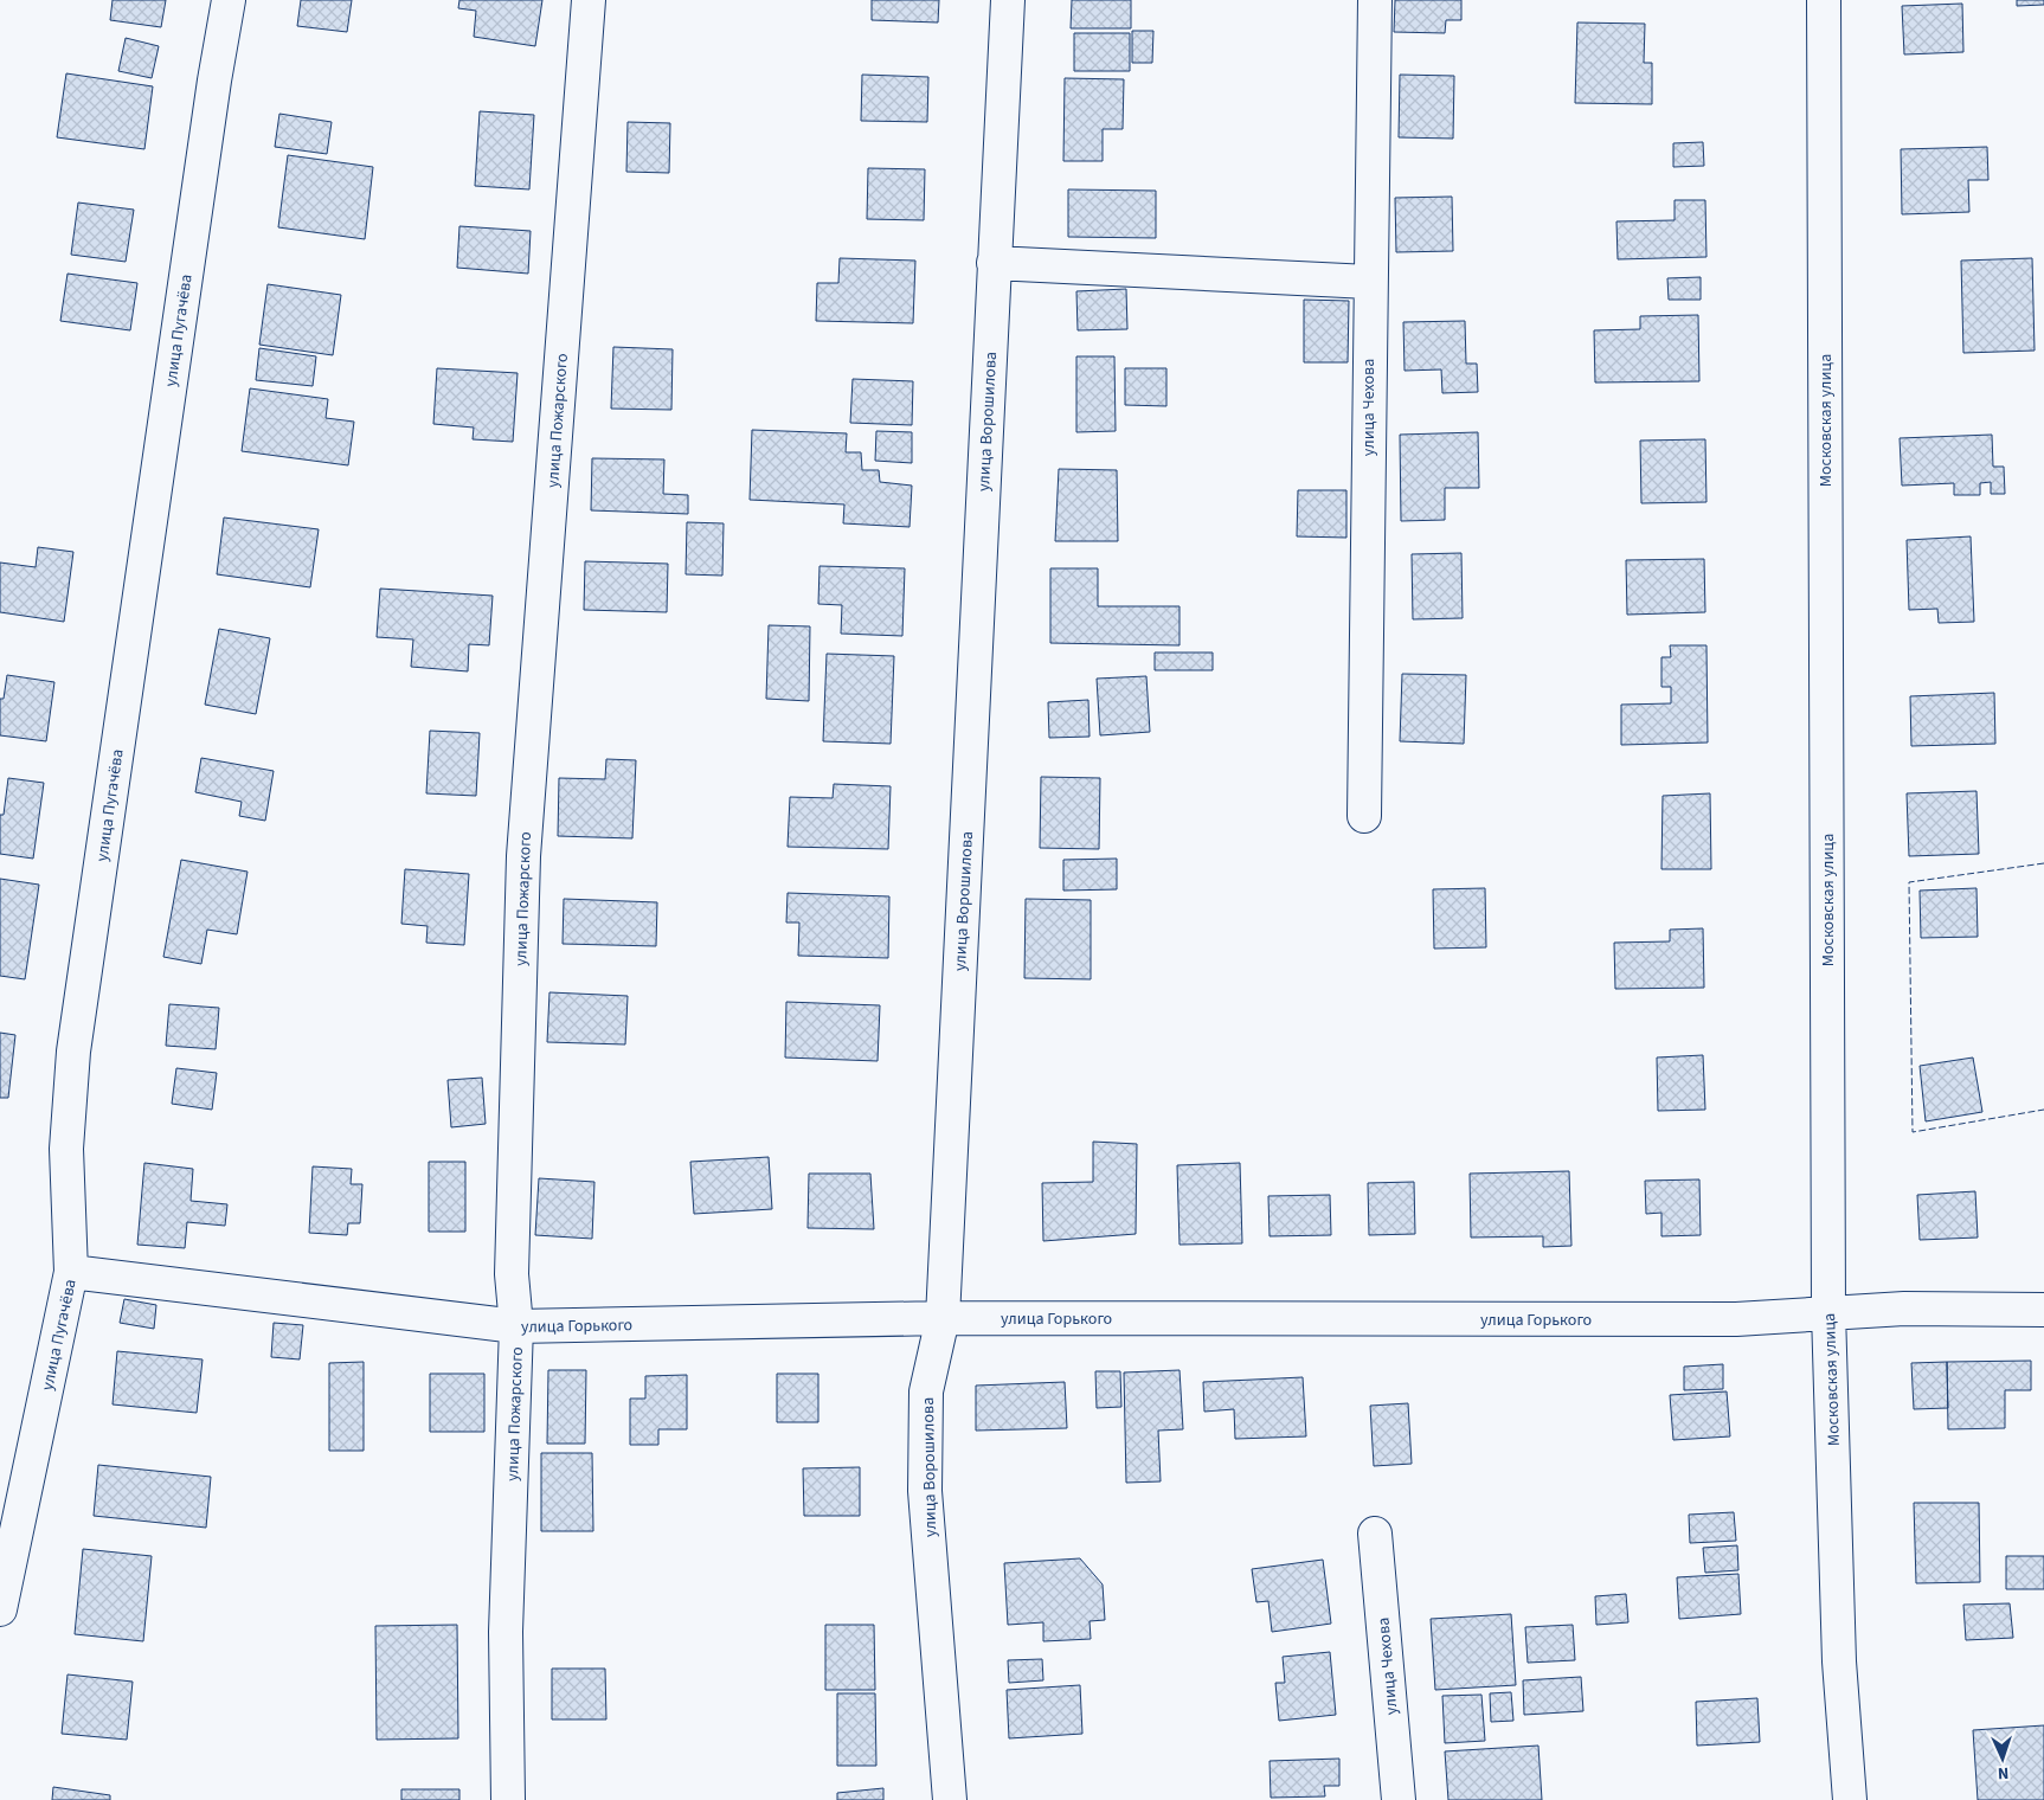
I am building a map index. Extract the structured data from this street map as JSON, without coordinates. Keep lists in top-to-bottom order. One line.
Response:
{"streets":{"street":["улица Пугачёва","улица Чехова","улица Пожарского","Московская улица","улица Ворошилова","улица Горького"]},"crossings":[["улица Пугачёва","улица Горького"],["улица Пожарского","улица Горького"],["Московская улица","улица Горького"],["улица Ворошилова","улица Горького"]],"north":"bottom"}
